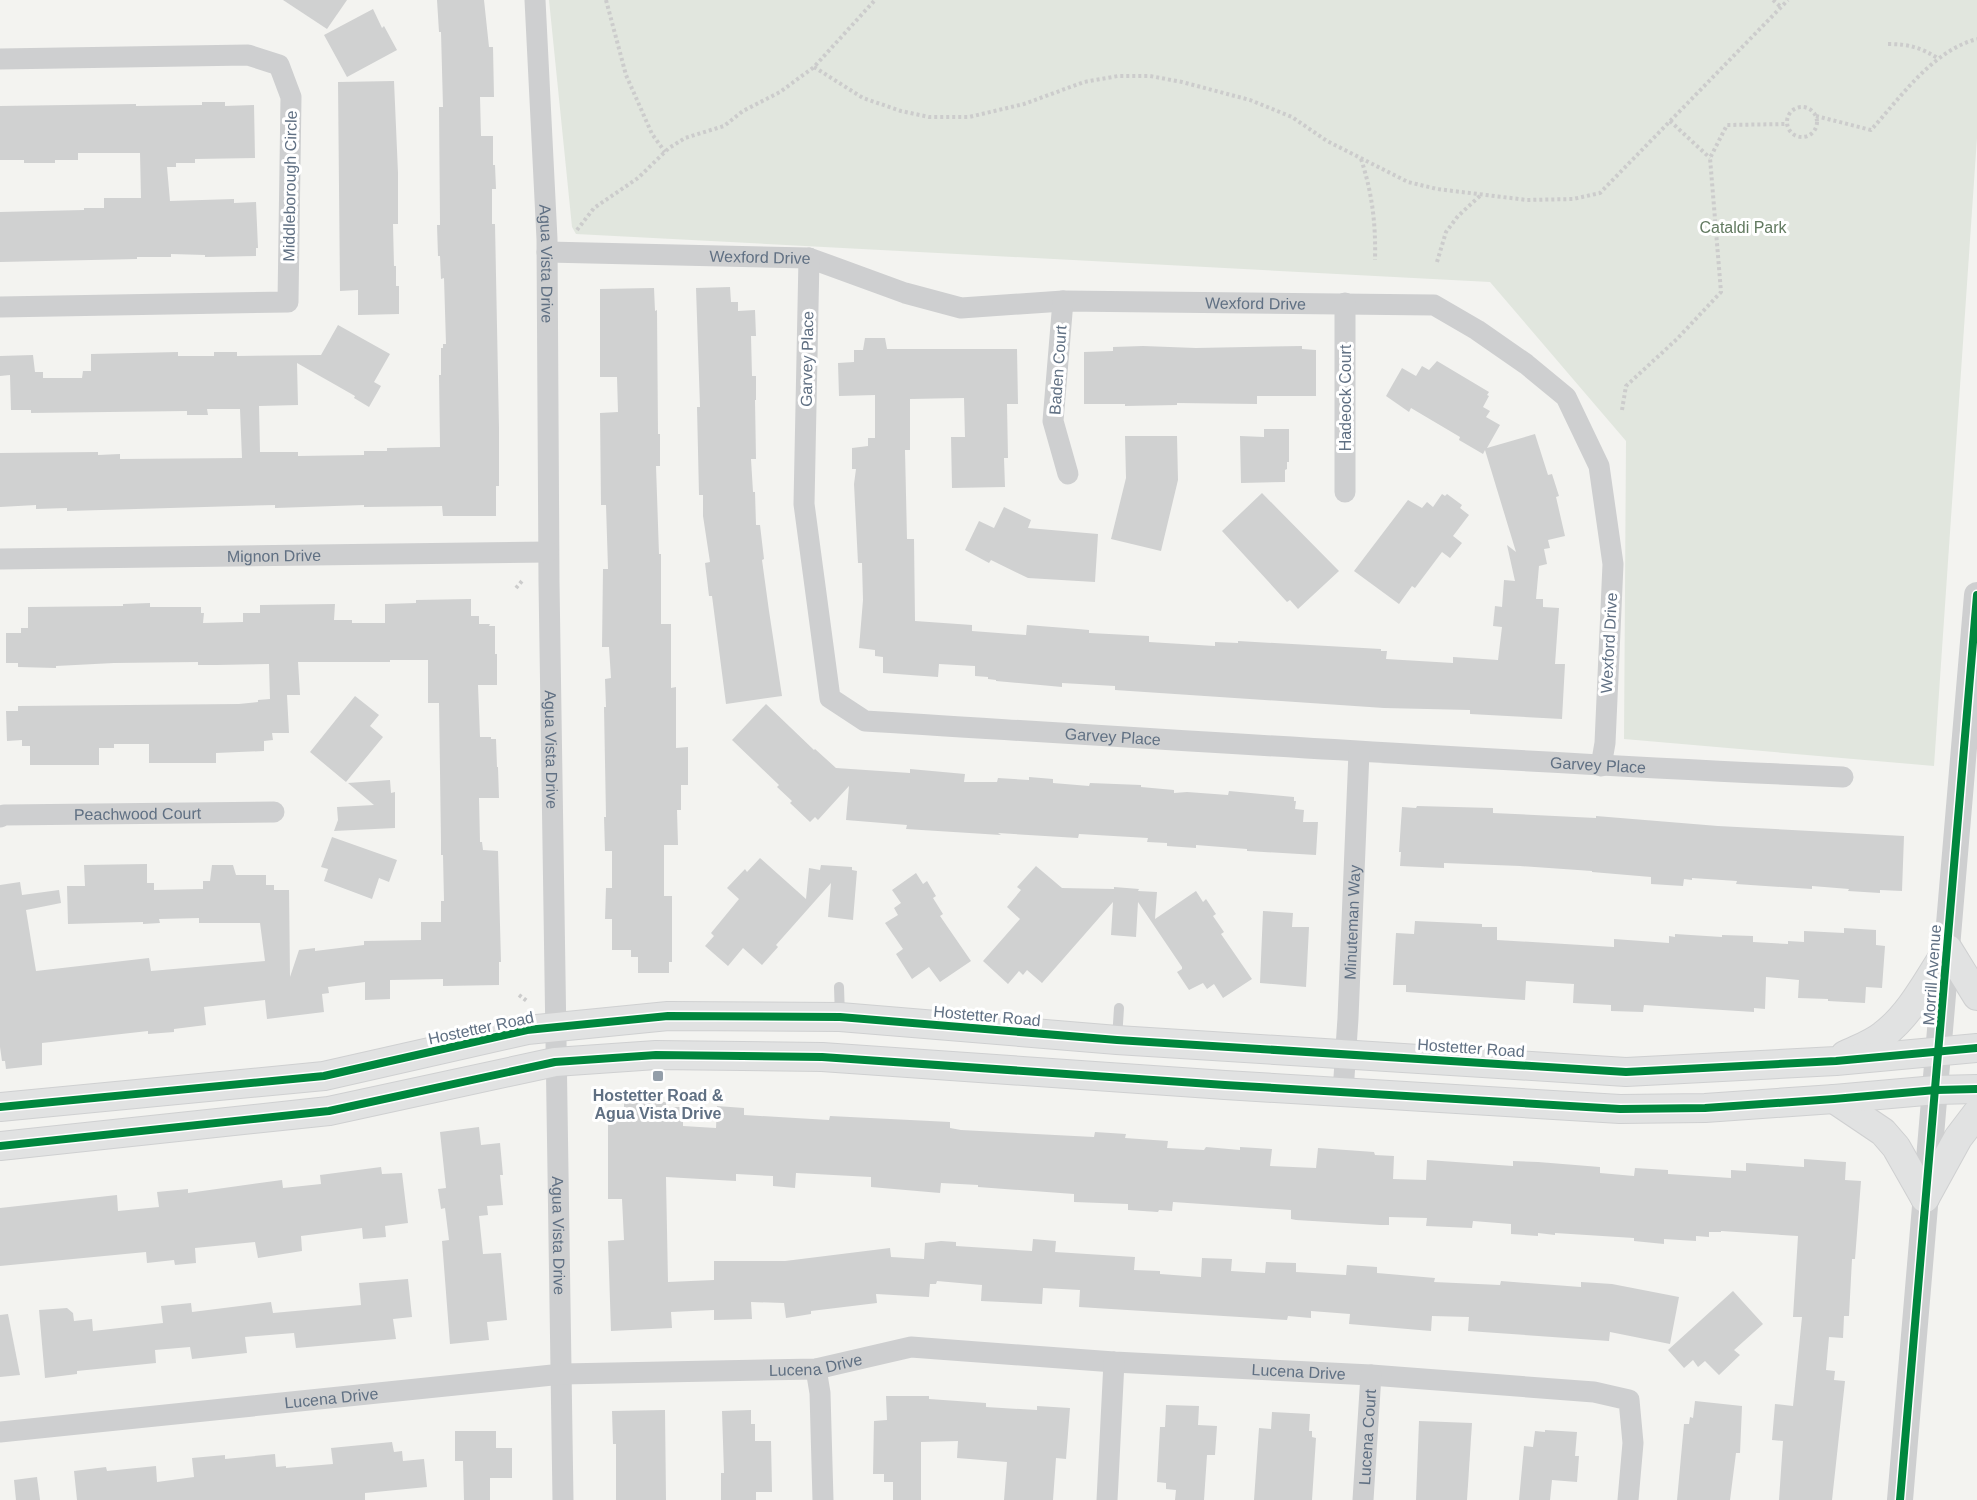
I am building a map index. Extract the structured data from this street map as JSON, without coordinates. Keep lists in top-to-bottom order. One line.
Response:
{"streets":{"main road":["Hostetter Road"],"street":["Middleborough Circle","Wexford Drive","Agua Vista Drive","Garvey Place","Baden Court","Hadeock Court","Mignon Drive","Peachwood Court","Minuteman Way","Morrill Avenue","Lucena Drive","Lucena Court"]},"crossings":[["Wexford Drive","Agua Vista Drive"],["Wexford Drive","Garvey Place"],["Wexford Drive","Baden Court"],["Wexford Drive","Hadeock Court"],["Agua Vista Drive","Mignon Drive"],["Agua Vista Drive","Hostetter Road"],["Agua Vista Drive","Lucena Drive"],["Garvey Place","Minuteman Way"],["Minuteman Way","Hostetter Road"],["Morrill Avenue","Hostetter Road"],["Lucena Drive","Lucena Court"]],"parks":["Cataldi Park"],"places":{"transit":["Hostetter Road & Agua Vista Drive"]}}
